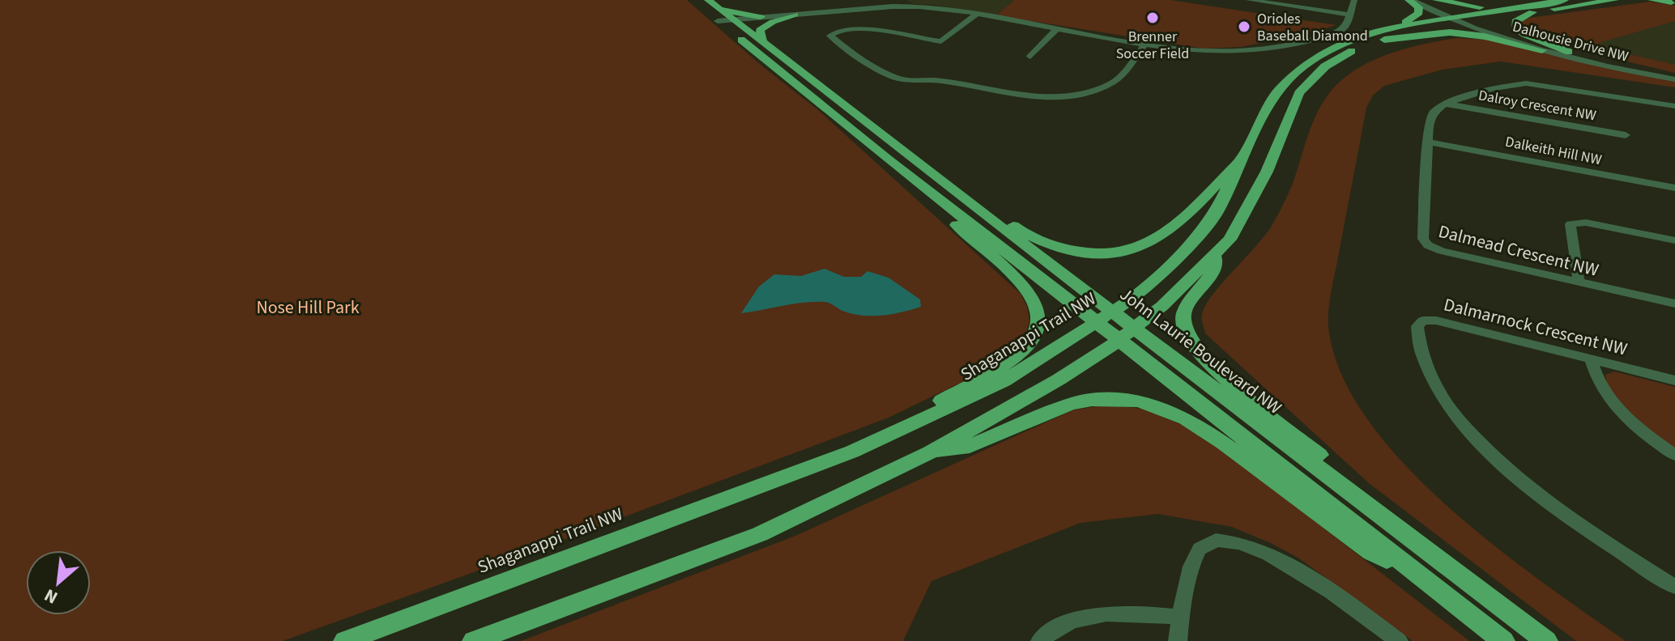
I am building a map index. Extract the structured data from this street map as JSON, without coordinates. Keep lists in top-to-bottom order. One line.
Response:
{"streets":{"main road":["Shaganappi Trail NW","John Laurie Boulevard NW"],"street":["Dalhousie Drive NW","Dalroy Crescent NW","Dalkeith Hill NW","Dalmead Crescent NW","Dalmarnock Crescent NW"]},"crossings":[["Dalhousie Drive NW","Shaganappi Trail NW"],["Dalroy Crescent NW","Dalmead Crescent NW"],["Dalkeith Hill NW","Dalmead Crescent NW"],["Shaganappi Trail NW","John Laurie Boulevard NW"]],"parks":["Nose Hill Park"],"places":["Brenner Soccer Field","Orioles Baseball Diamond"],"north":"bottom left"}
